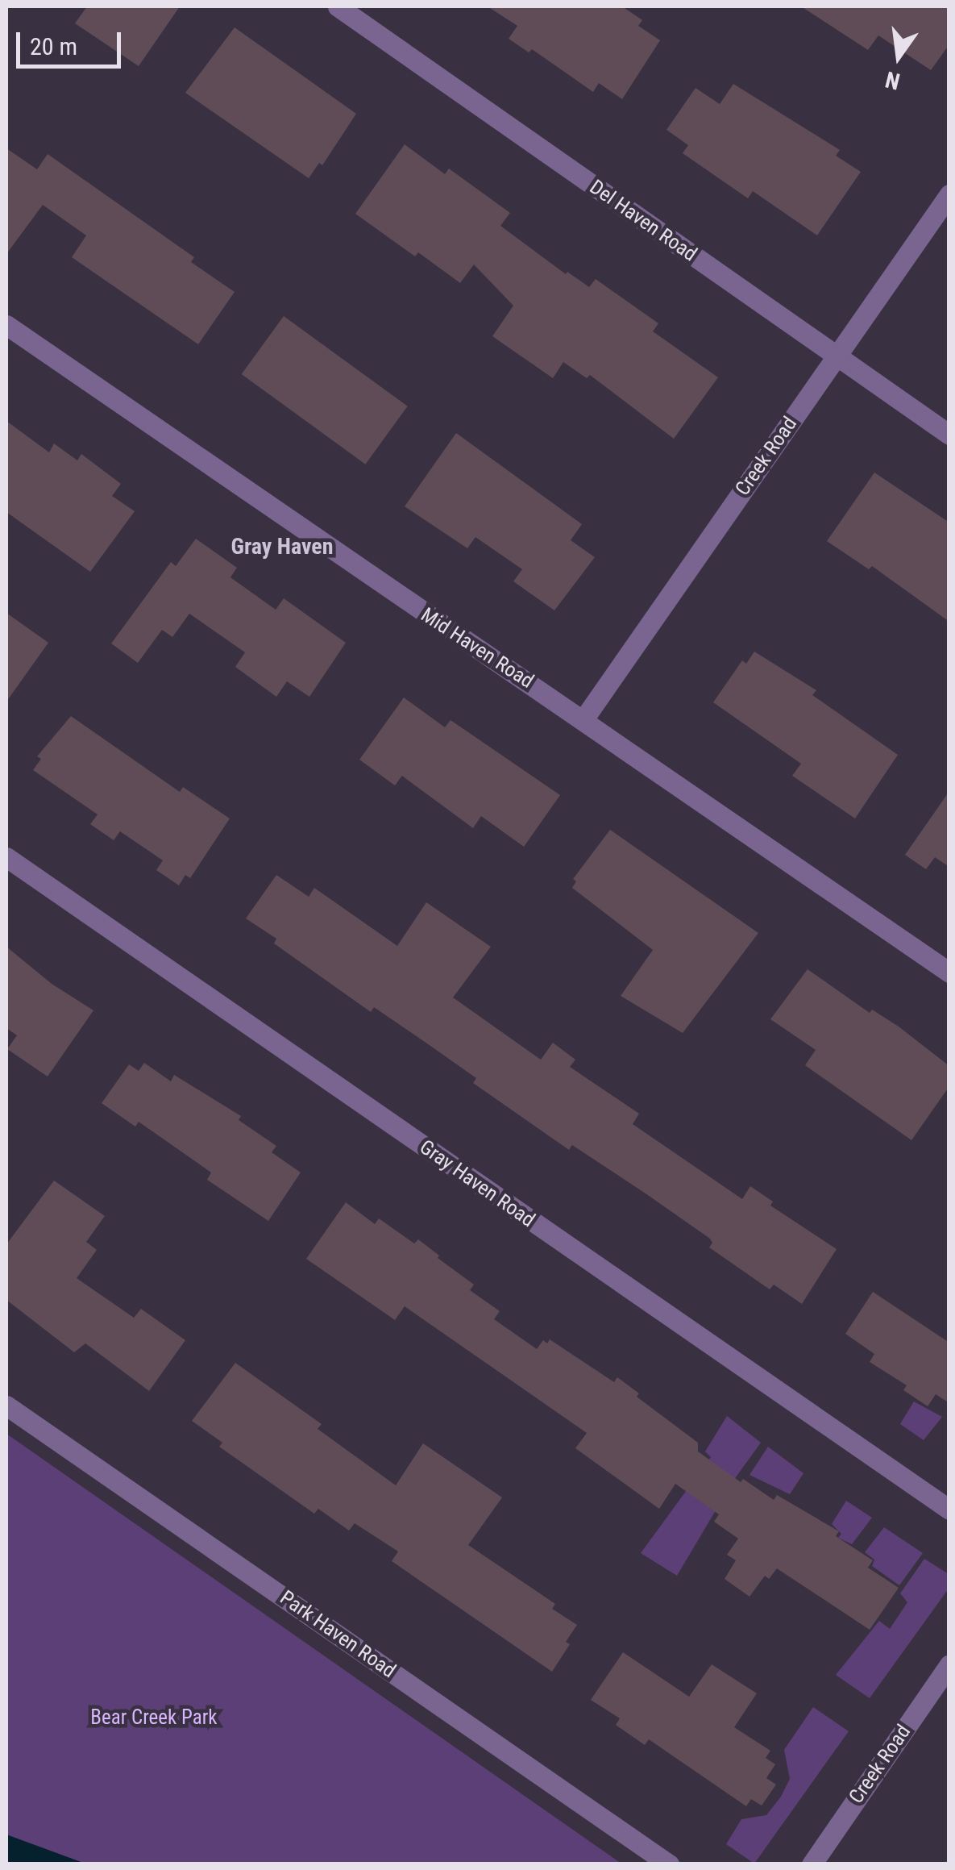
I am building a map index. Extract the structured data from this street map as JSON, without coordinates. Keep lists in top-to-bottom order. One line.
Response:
{"streets":{"street":["Del Haven Road","Creek Road","Mid Haven Road","Gray Haven Road","Park Haven Road"]},"crossings":[["Del Haven Road","Creek Road"],["Creek Road","Mid Haven Road"]],"districts":["Gray Haven"],"parks":["Bear Creek Park"],"scale_bar":"20 m","north":"bottom"}
